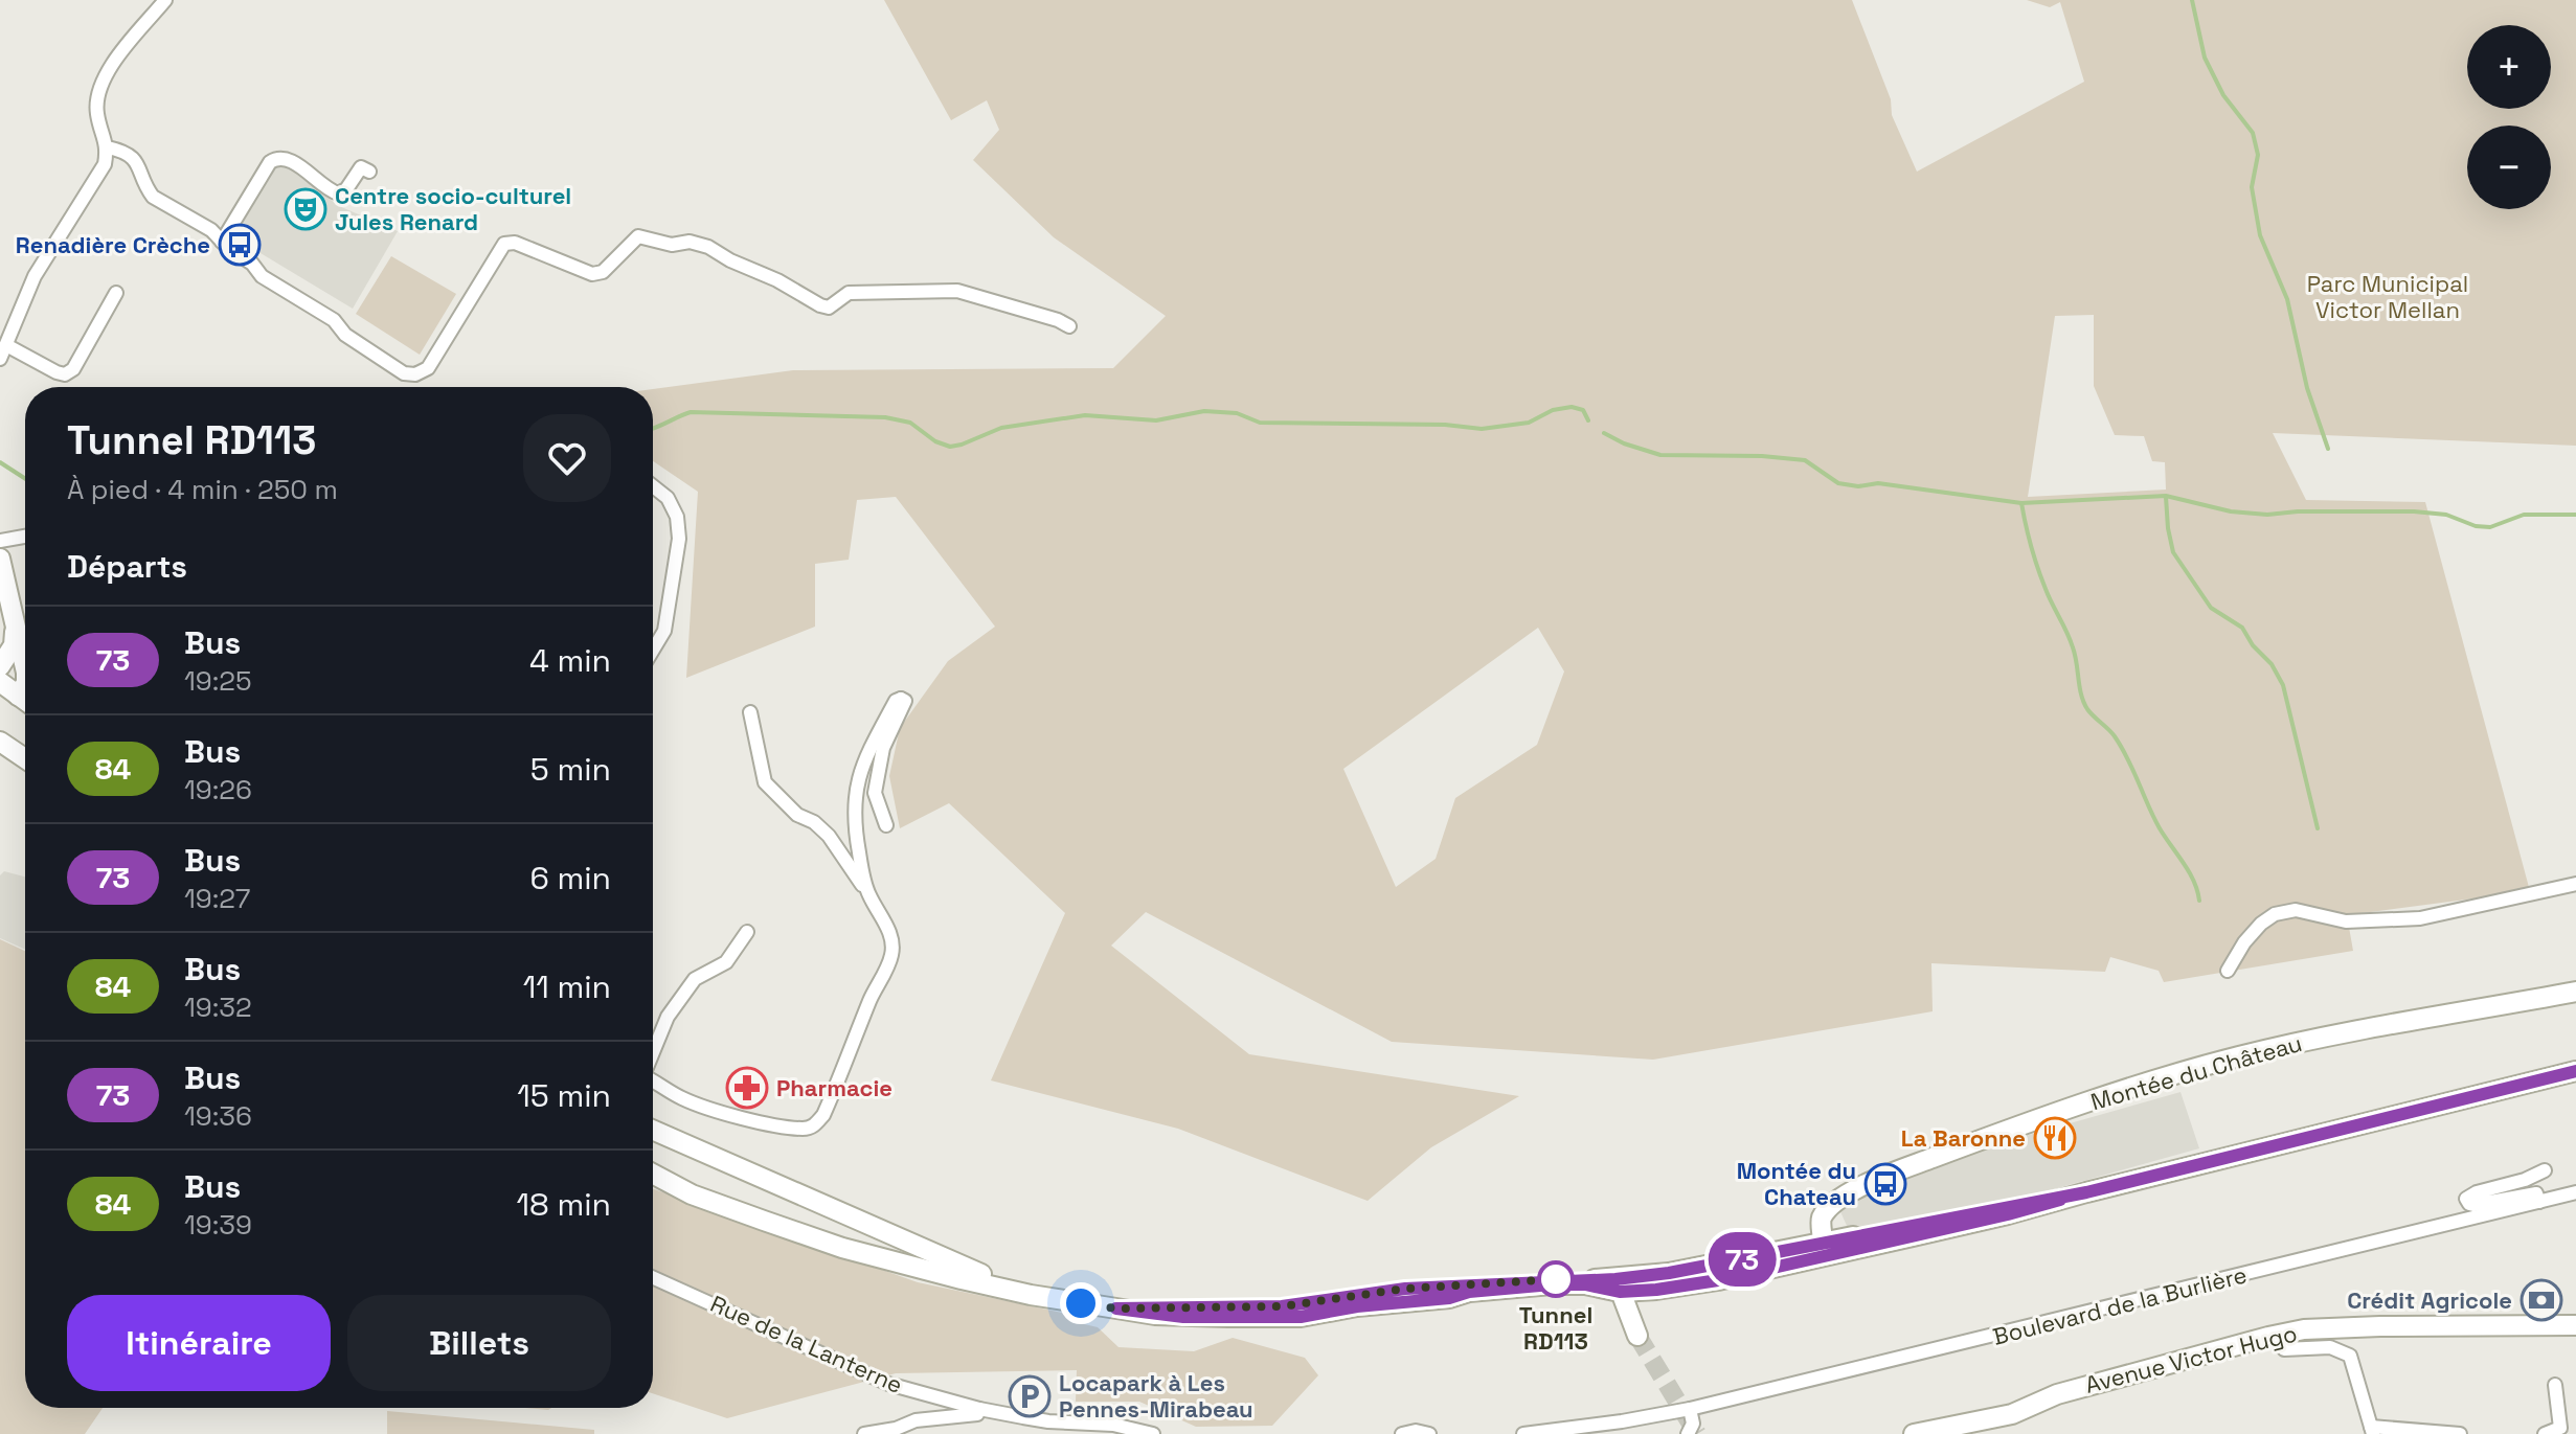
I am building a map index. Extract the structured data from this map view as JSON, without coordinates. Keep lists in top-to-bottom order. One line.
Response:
{"streets":{"street":["Montée du Château","Boulevard de la Burlière","Rue de la Lanterne","Avenue Victor Hugo"]},"parks":["Parc Municipal Victor Mellan"],"places":{"theatre":["Centre socio-culturel Jules Renard"],"bus stop":["Renadière Crèche","Montée du Chateau"],"pharmacy":["Pharmacie"],"restaurant":["La Baronne"],"other":["Tunnel RD113"],"bank":["Crédit Agricole"],"parking":["Locapark à Les Pennes-Mirabeau"]},"lines":["bus line 73"],"page":{"on_map":"73","map_buttons":["+","−"],"heading":[["Tunnel RD113","À pied · 4 min · 250 m"],"Départs"],"list":[{"mark":"73","name":"Bus","note":"19:25","value":"4 min"},{"mark":"84","name":"Bus","note":"19:26","value":"5 min"},{"mark":"73","name":"Bus","note":"19:27","value":"6 min"},{"mark":"84","name":"Bus","note":"19:32","value":"11 min"},{"mark":"73","name":"Bus","note":"19:36","value":"15 min"},{"mark":"84","name":"Bus","note":"19:39","value":"18 min"}],"buttons":["Itinéraire","Billets"]}}
